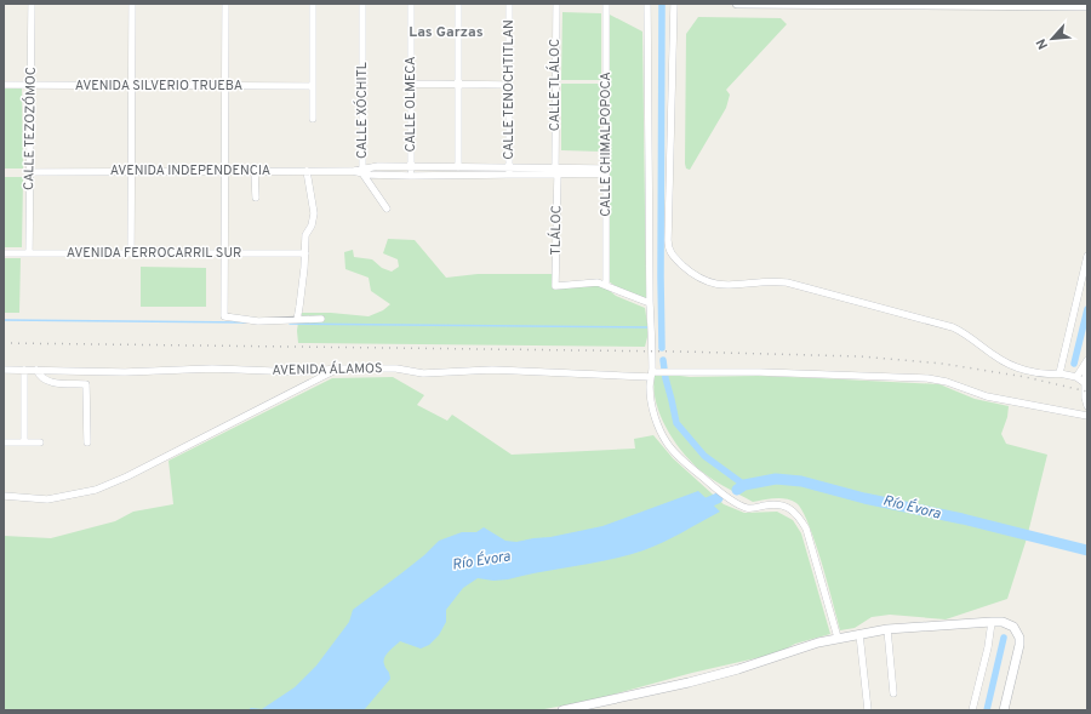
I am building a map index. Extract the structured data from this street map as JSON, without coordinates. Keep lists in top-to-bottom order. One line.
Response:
{"streets":{"street":["CALLE TLÁLOC","AVENIDA SILVERIO TRUEBA","CALLE TENOCHTITLAN","CALLE OLMECA","CALLE XÓCHITL","CALLE TEZOZÓMOC","CALLE CHIMALPOPOCA","AVENIDA INDEPENDENCIA","TLÁLOC","AVENIDA FERROCARRIL SUR","AVENIDA ÁLAMOS"]},"crossings":[["CALLE TLÁLOC","AVENIDA INDEPENDENCIA"],["CALLE TLÁLOC","TLÁLOC"],["AVENIDA SILVERIO TRUEBA","CALLE TEZOZÓMOC"],["CALLE TENOCHTITLAN","AVENIDA INDEPENDENCIA"],["CALLE OLMECA","AVENIDA INDEPENDENCIA"],["CALLE XÓCHITL","AVENIDA INDEPENDENCIA"],["CALLE TEZOZÓMOC","AVENIDA INDEPENDENCIA"],["CALLE TEZOZÓMOC","AVENIDA FERROCARRIL SUR"],["CALLE CHIMALPOPOCA","AVENIDA INDEPENDENCIA"],["CALLE CHIMALPOPOCA","TLÁLOC"],["AVENIDA INDEPENDENCIA","TLÁLOC"]],"districts":["Las Garzas"],"water":["Río Évora"],"north":"bottom left"}
